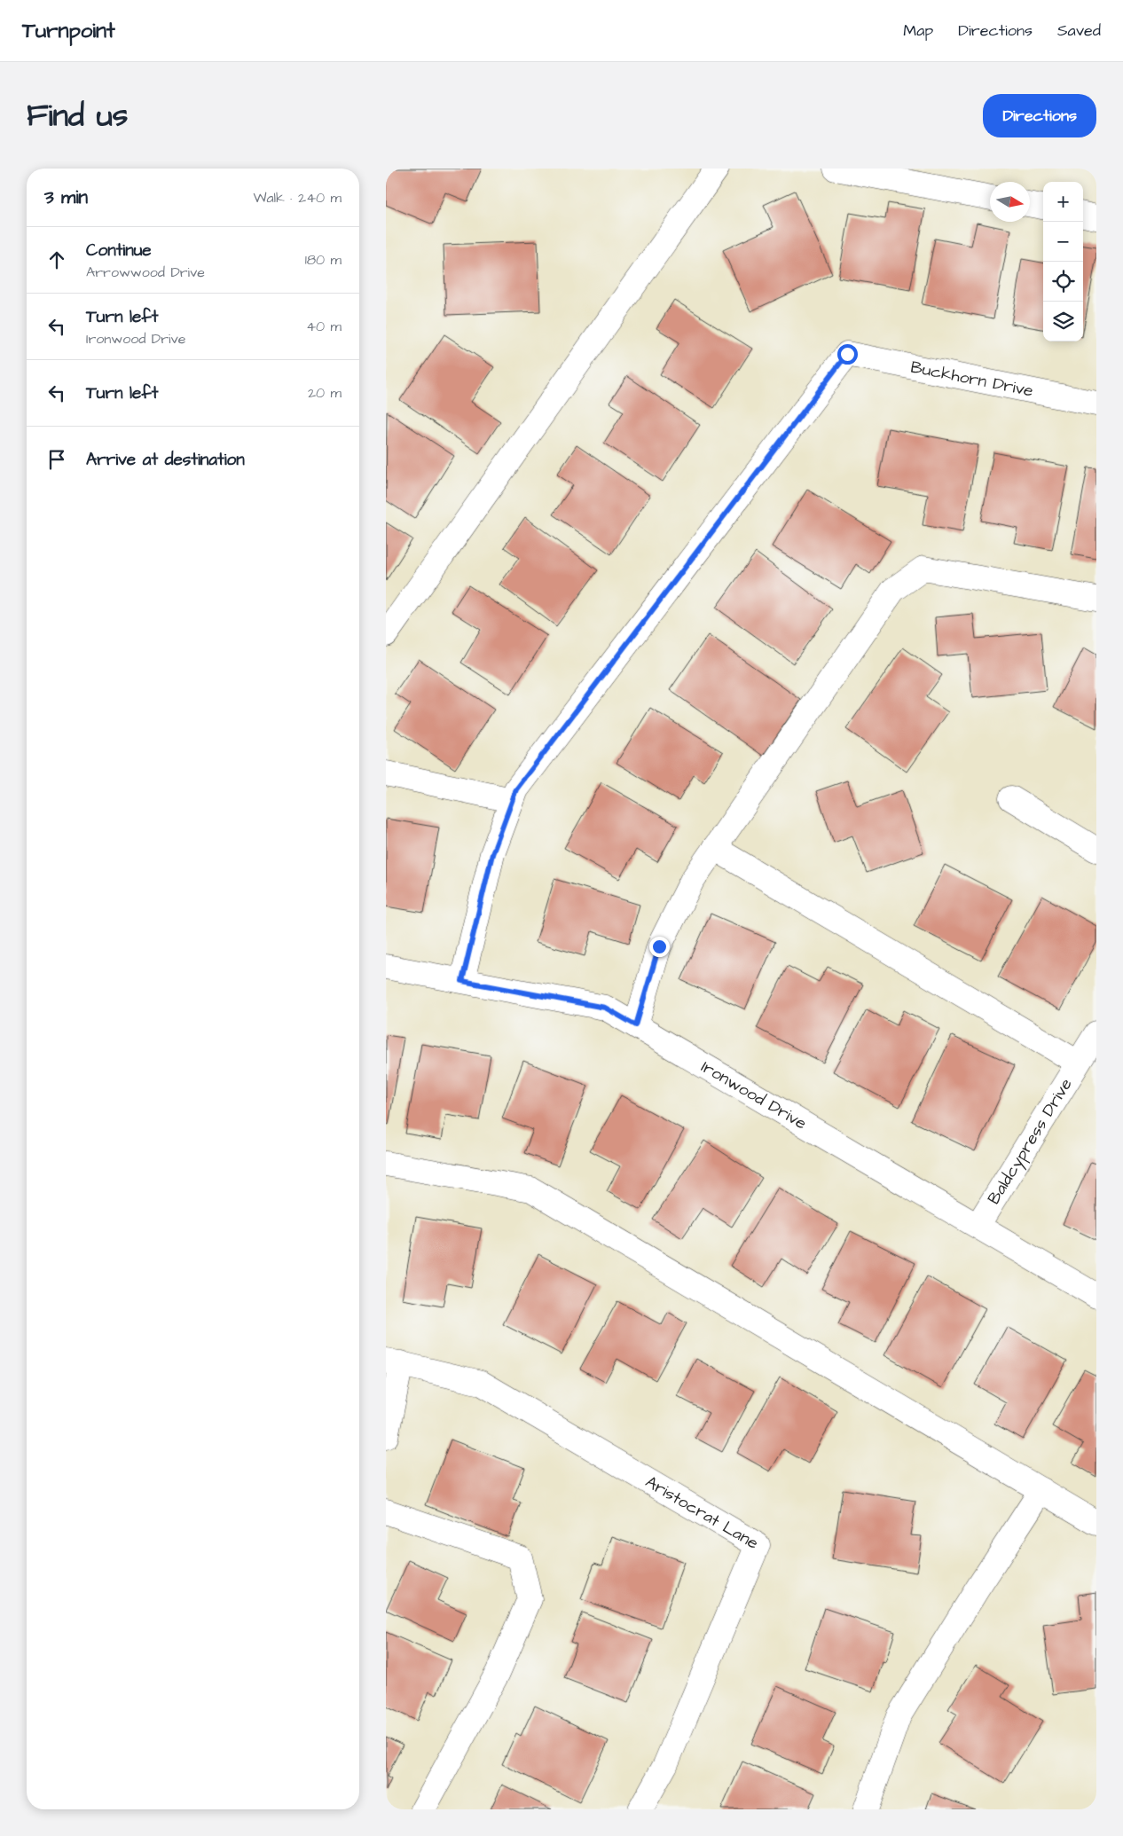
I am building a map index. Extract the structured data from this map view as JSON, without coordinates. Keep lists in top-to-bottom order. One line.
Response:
{"streets":{"street":["Buckhorn Drive","Ironwood Drive","Baldcypress Drive","Aristocrat Lane"]},"crossings":[["Ironwood Drive","Baldcypress Drive"]],"north":"right","page":{"header":"Turnpoint","nav":["Map","Directions","Saved"],"title":"Find us","buttons":"Directions","heading":["3 min","Walk · 240 m"],"map_buttons":["+","−"],"list":[["Continue","Arrowwood Drive","180 m"],["Turn left","Ironwood Drive","40 m"],["Turn left","20 m"],"Arrive at destination"]}}
